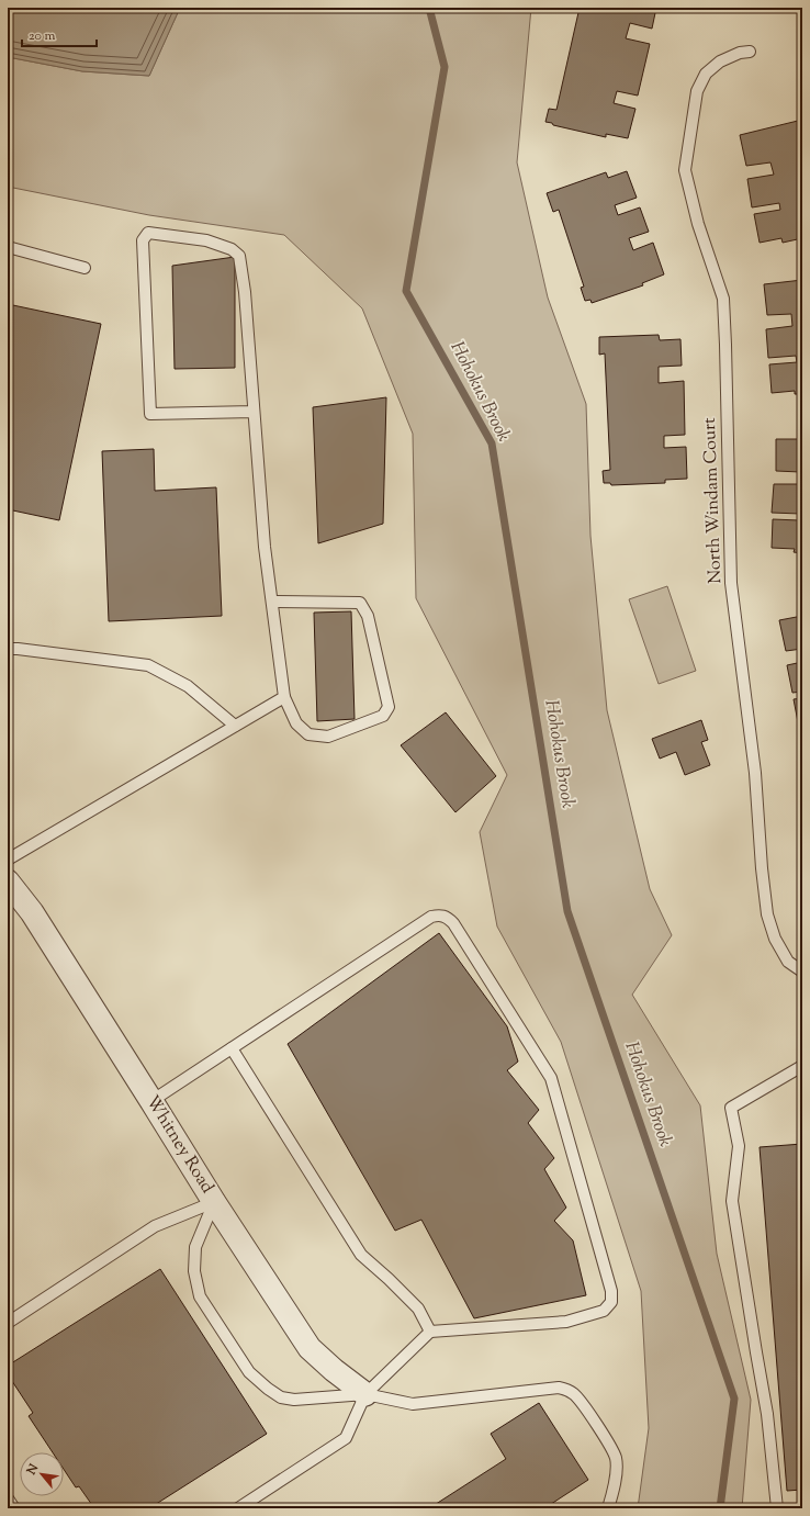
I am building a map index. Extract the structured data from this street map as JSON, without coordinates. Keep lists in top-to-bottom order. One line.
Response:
{"streets":{"street":["Whitney Road"],"lane":["North Windam Court"]},"water":["Hohokus Brook"],"scale_bar":"20 m","north":"top left"}
